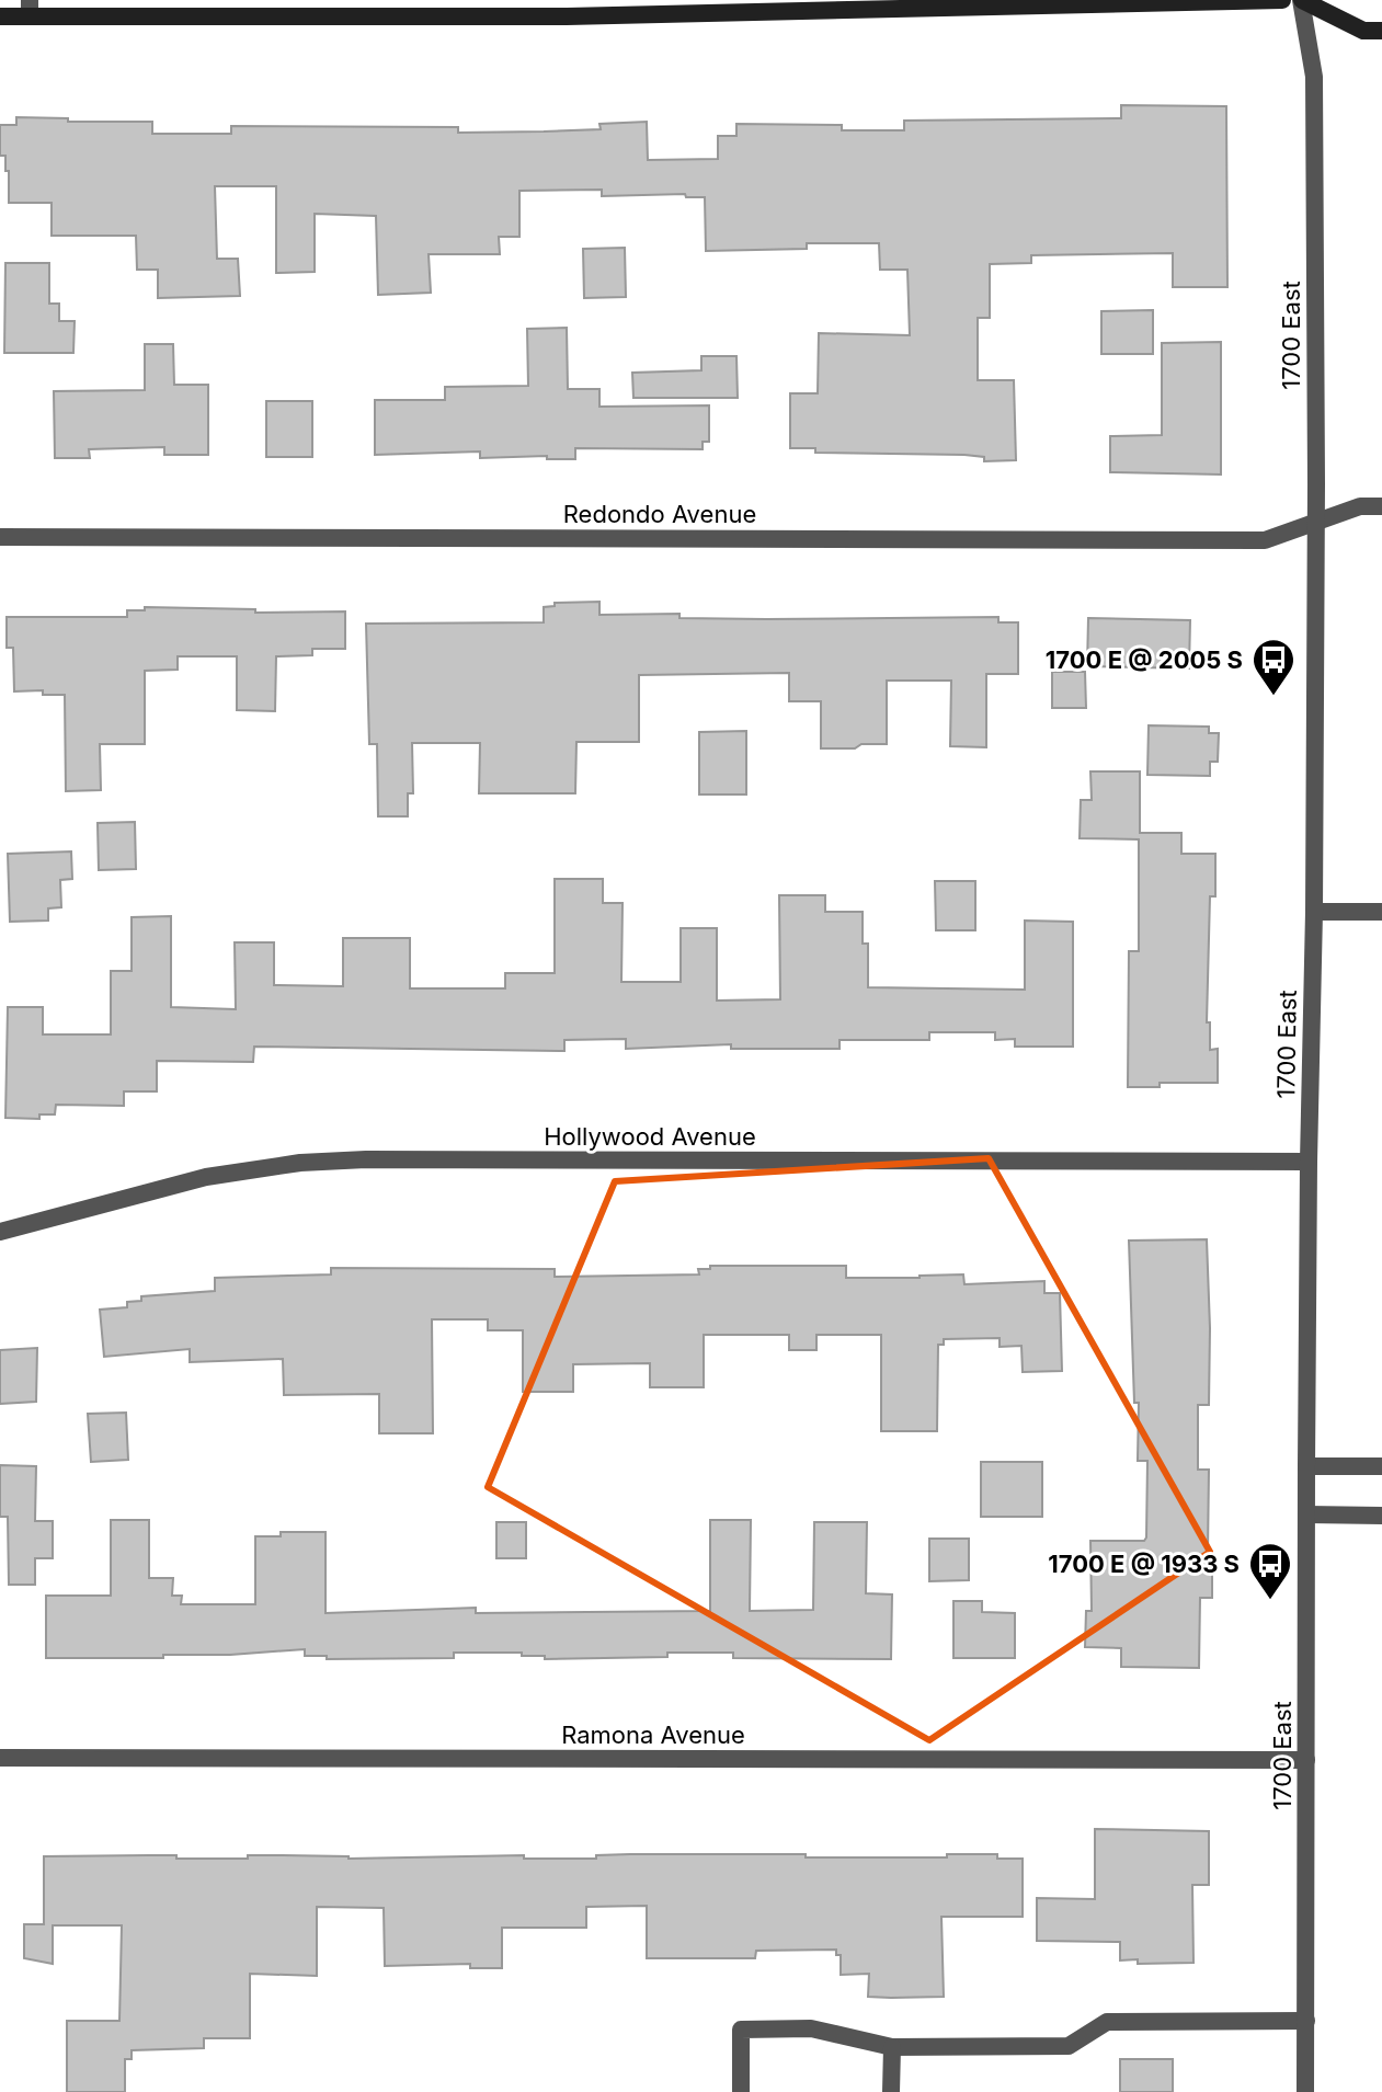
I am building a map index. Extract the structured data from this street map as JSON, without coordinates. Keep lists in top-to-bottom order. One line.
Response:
{"streets":{"street":["1700 East","Redondo Avenue","Hollywood Avenue","Ramona Avenue"]},"crossings":[["1700 East","Redondo Avenue"],["1700 East","Hollywood Avenue"],["1700 East","Ramona Avenue"]],"places":{"bus stop":["1700 E @ 2005 S","1700 E @ 1933 S"]}}
